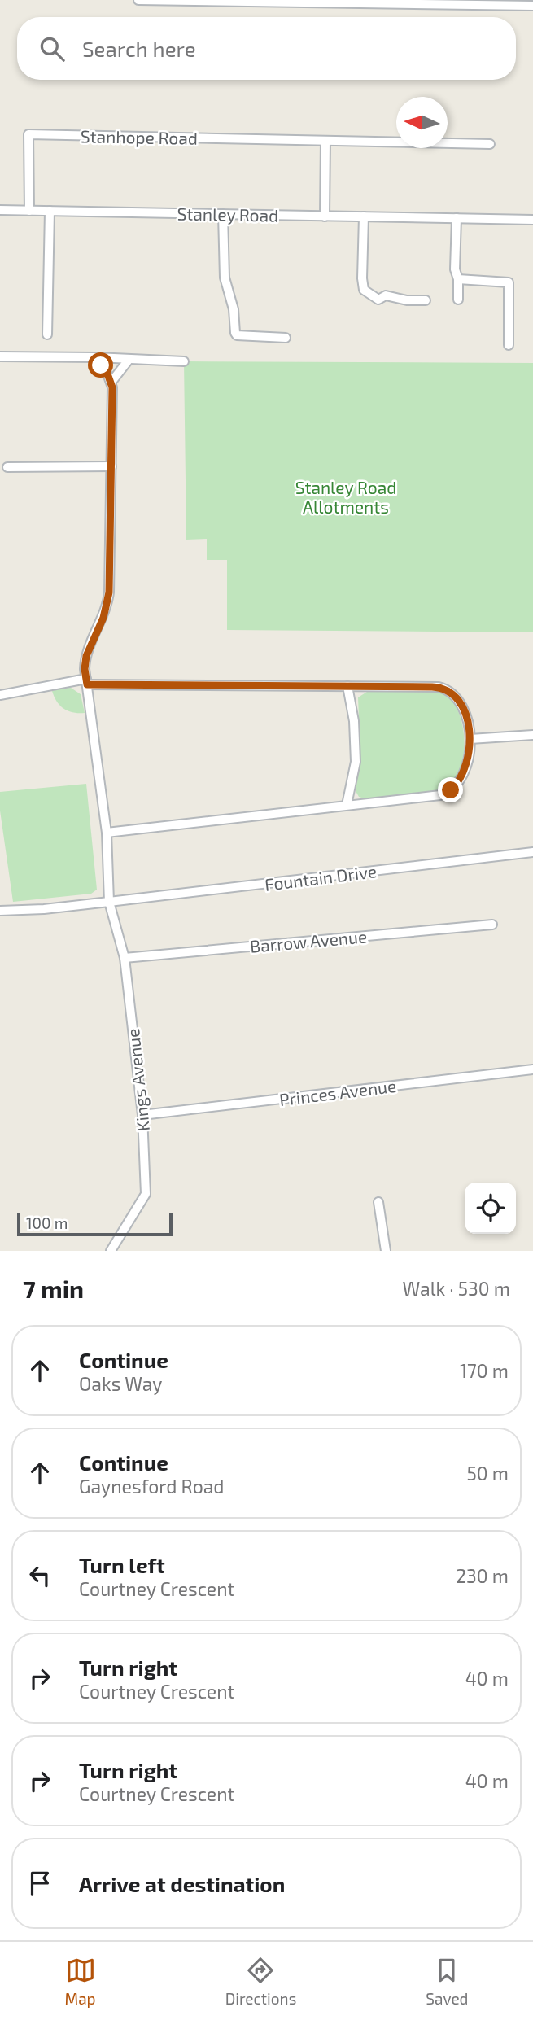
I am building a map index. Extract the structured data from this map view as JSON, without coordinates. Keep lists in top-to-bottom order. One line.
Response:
{"streets":{"street":["Stanhope Road","Stanley Road","Fountain Drive","Barrow Avenue","Kings Avenue","Princes Avenue"]},"crossings":[["Stanhope Road","Stanley Road"],["Fountain Drive","Kings Avenue"],["Barrow Avenue","Kings Avenue"],["Kings Avenue","Princes Avenue"]],"parks":["Stanley Road Allotments"],"scale_bar":"100 m","north":"left","page":{"search":"Search here","scale":"100 m","heading":["7 min","Walk · 530 m"],"list":[["Continue","Oaks Way","170 m"],["Continue","Gaynesford Road","50 m"],["Turn left","Courtney Crescent","230 m"],["Turn right","Courtney Crescent","40 m"],["Turn right","Courtney Crescent","40 m"],"Arrive at destination"],"nav":["Map","Directions","Saved"]}}
